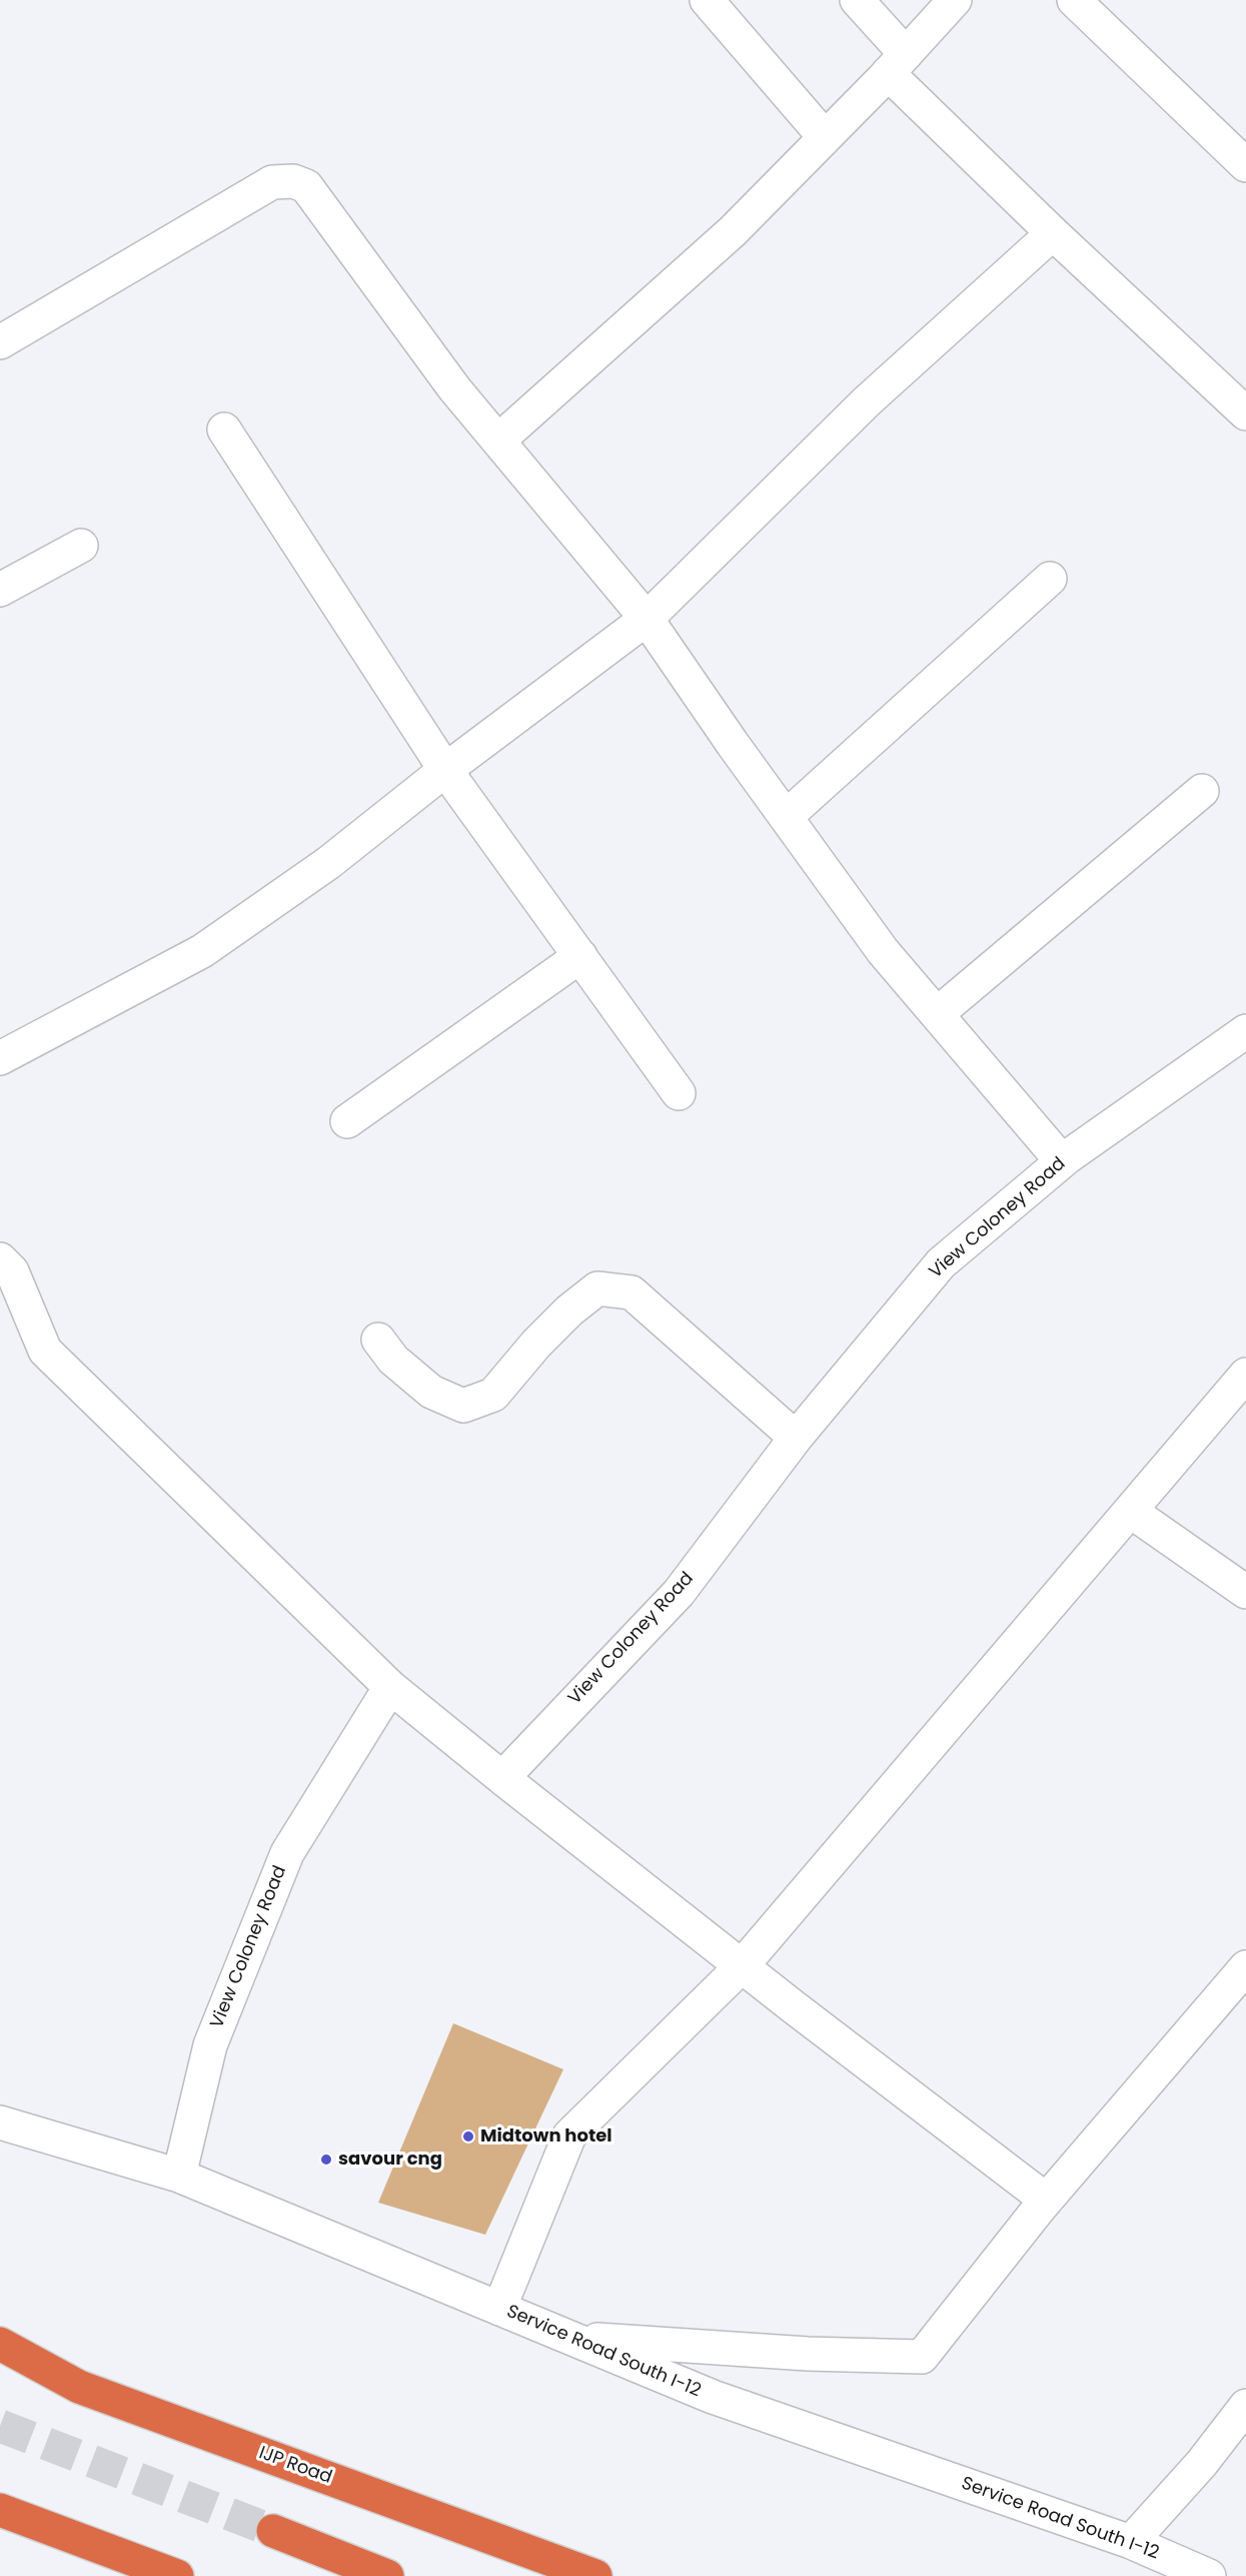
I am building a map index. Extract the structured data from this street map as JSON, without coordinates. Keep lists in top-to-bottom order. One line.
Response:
{"streets":{"highway":["IJP Road"],"street":["View Coloney Road","Service Road South I-12"]},"crossings":[["View Coloney Road","Service Road South I-12"]],"places":["Midtown hotel","savour cng"]}
